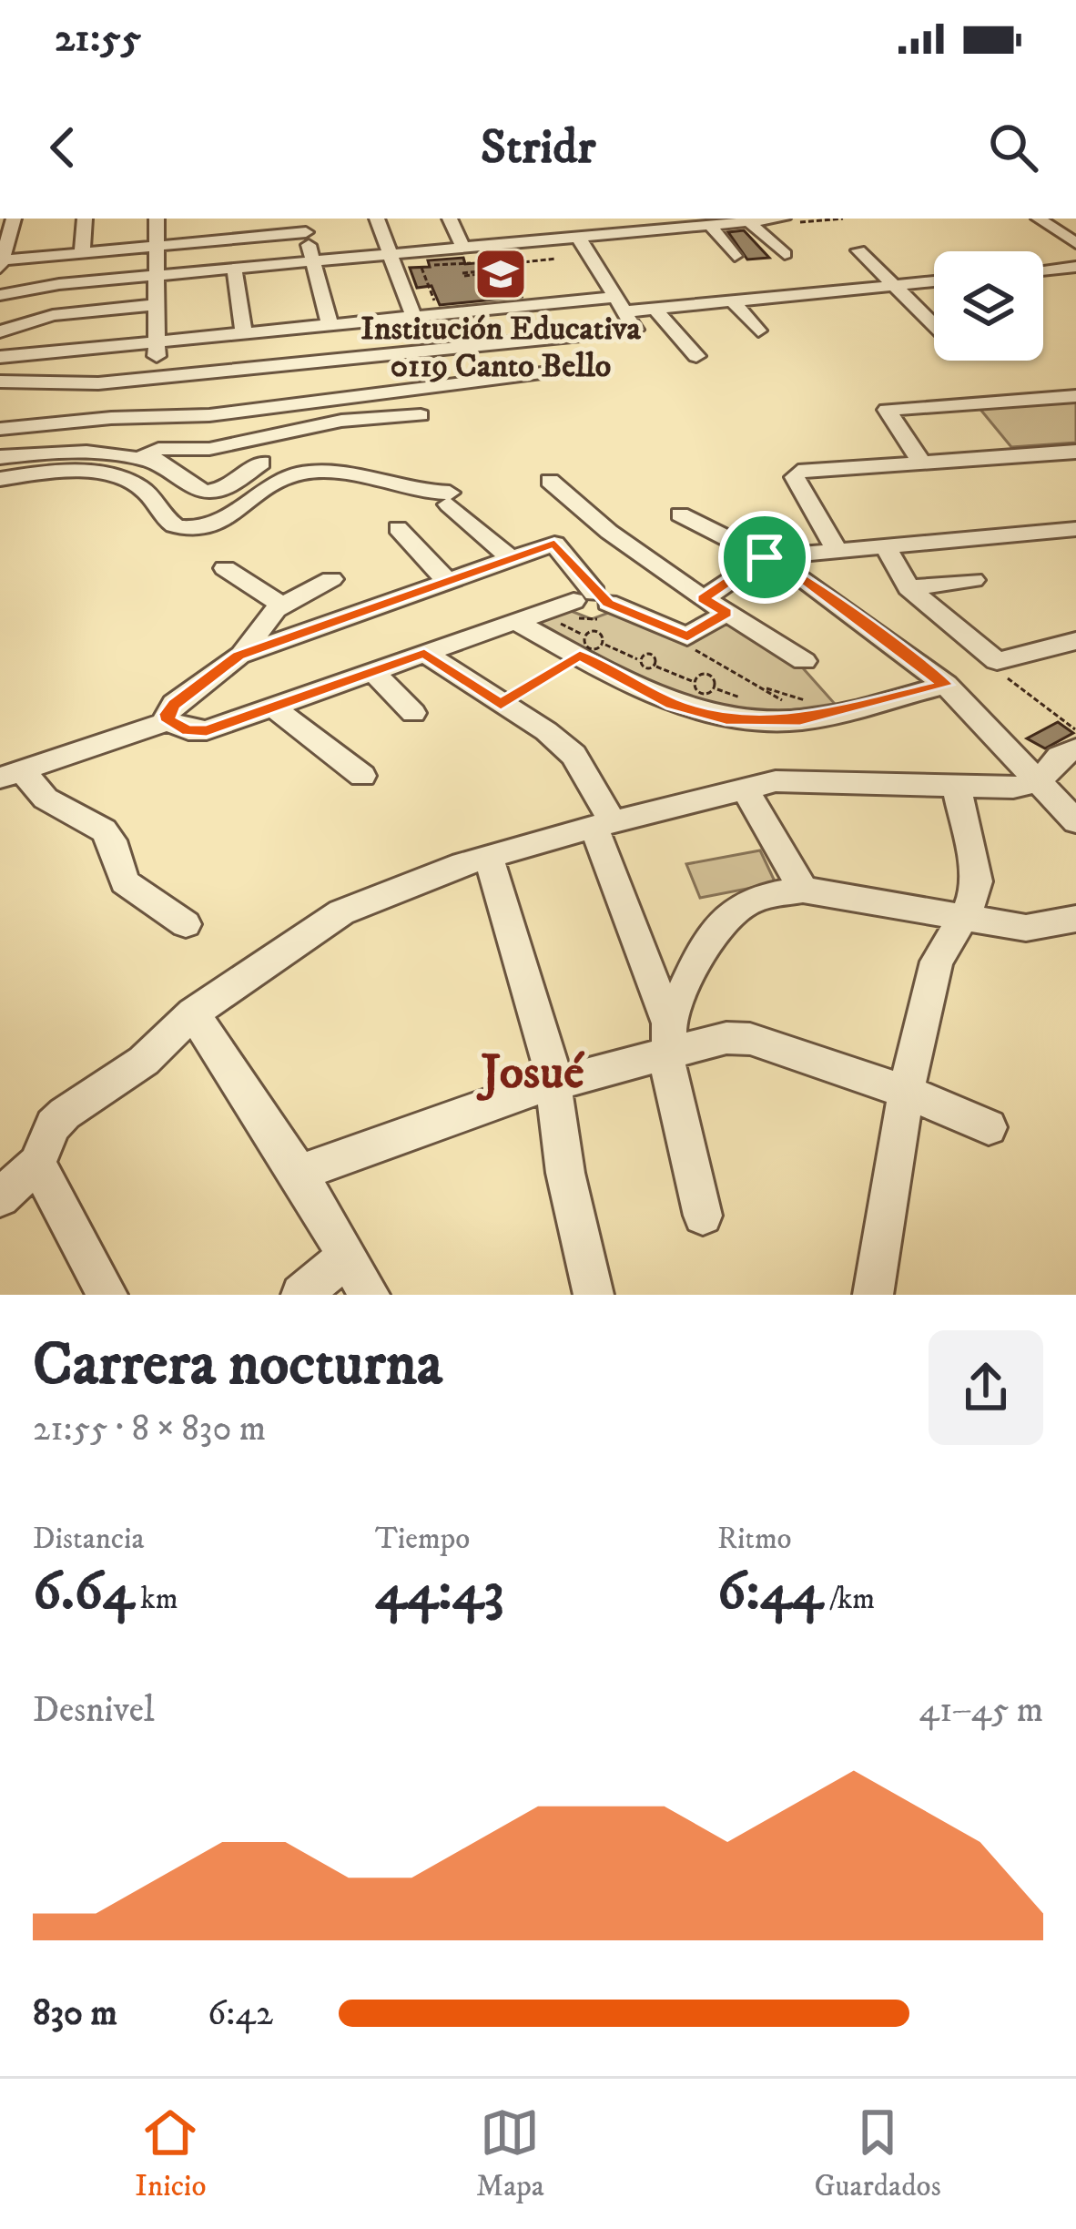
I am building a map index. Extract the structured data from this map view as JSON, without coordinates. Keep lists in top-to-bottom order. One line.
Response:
{"districts":["Josué"],"places":{"school or university":["Institución Educativa 0119 Canto Bello"]},"page":{"status":"21:55","header":"Stridr","heading":["Carrera nocturna","21:55 · 8 × 830 m"],"stats":[["Distancia","6.64 km"],["Tiempo","44:43"],["Ritmo","6:44 /km"]],"chart":["Desnivel","41–45 m"],"list":[{"name":"830 m","note":"6:42"}],"tabs":["Inicio","Mapa","Guardados"]}}
